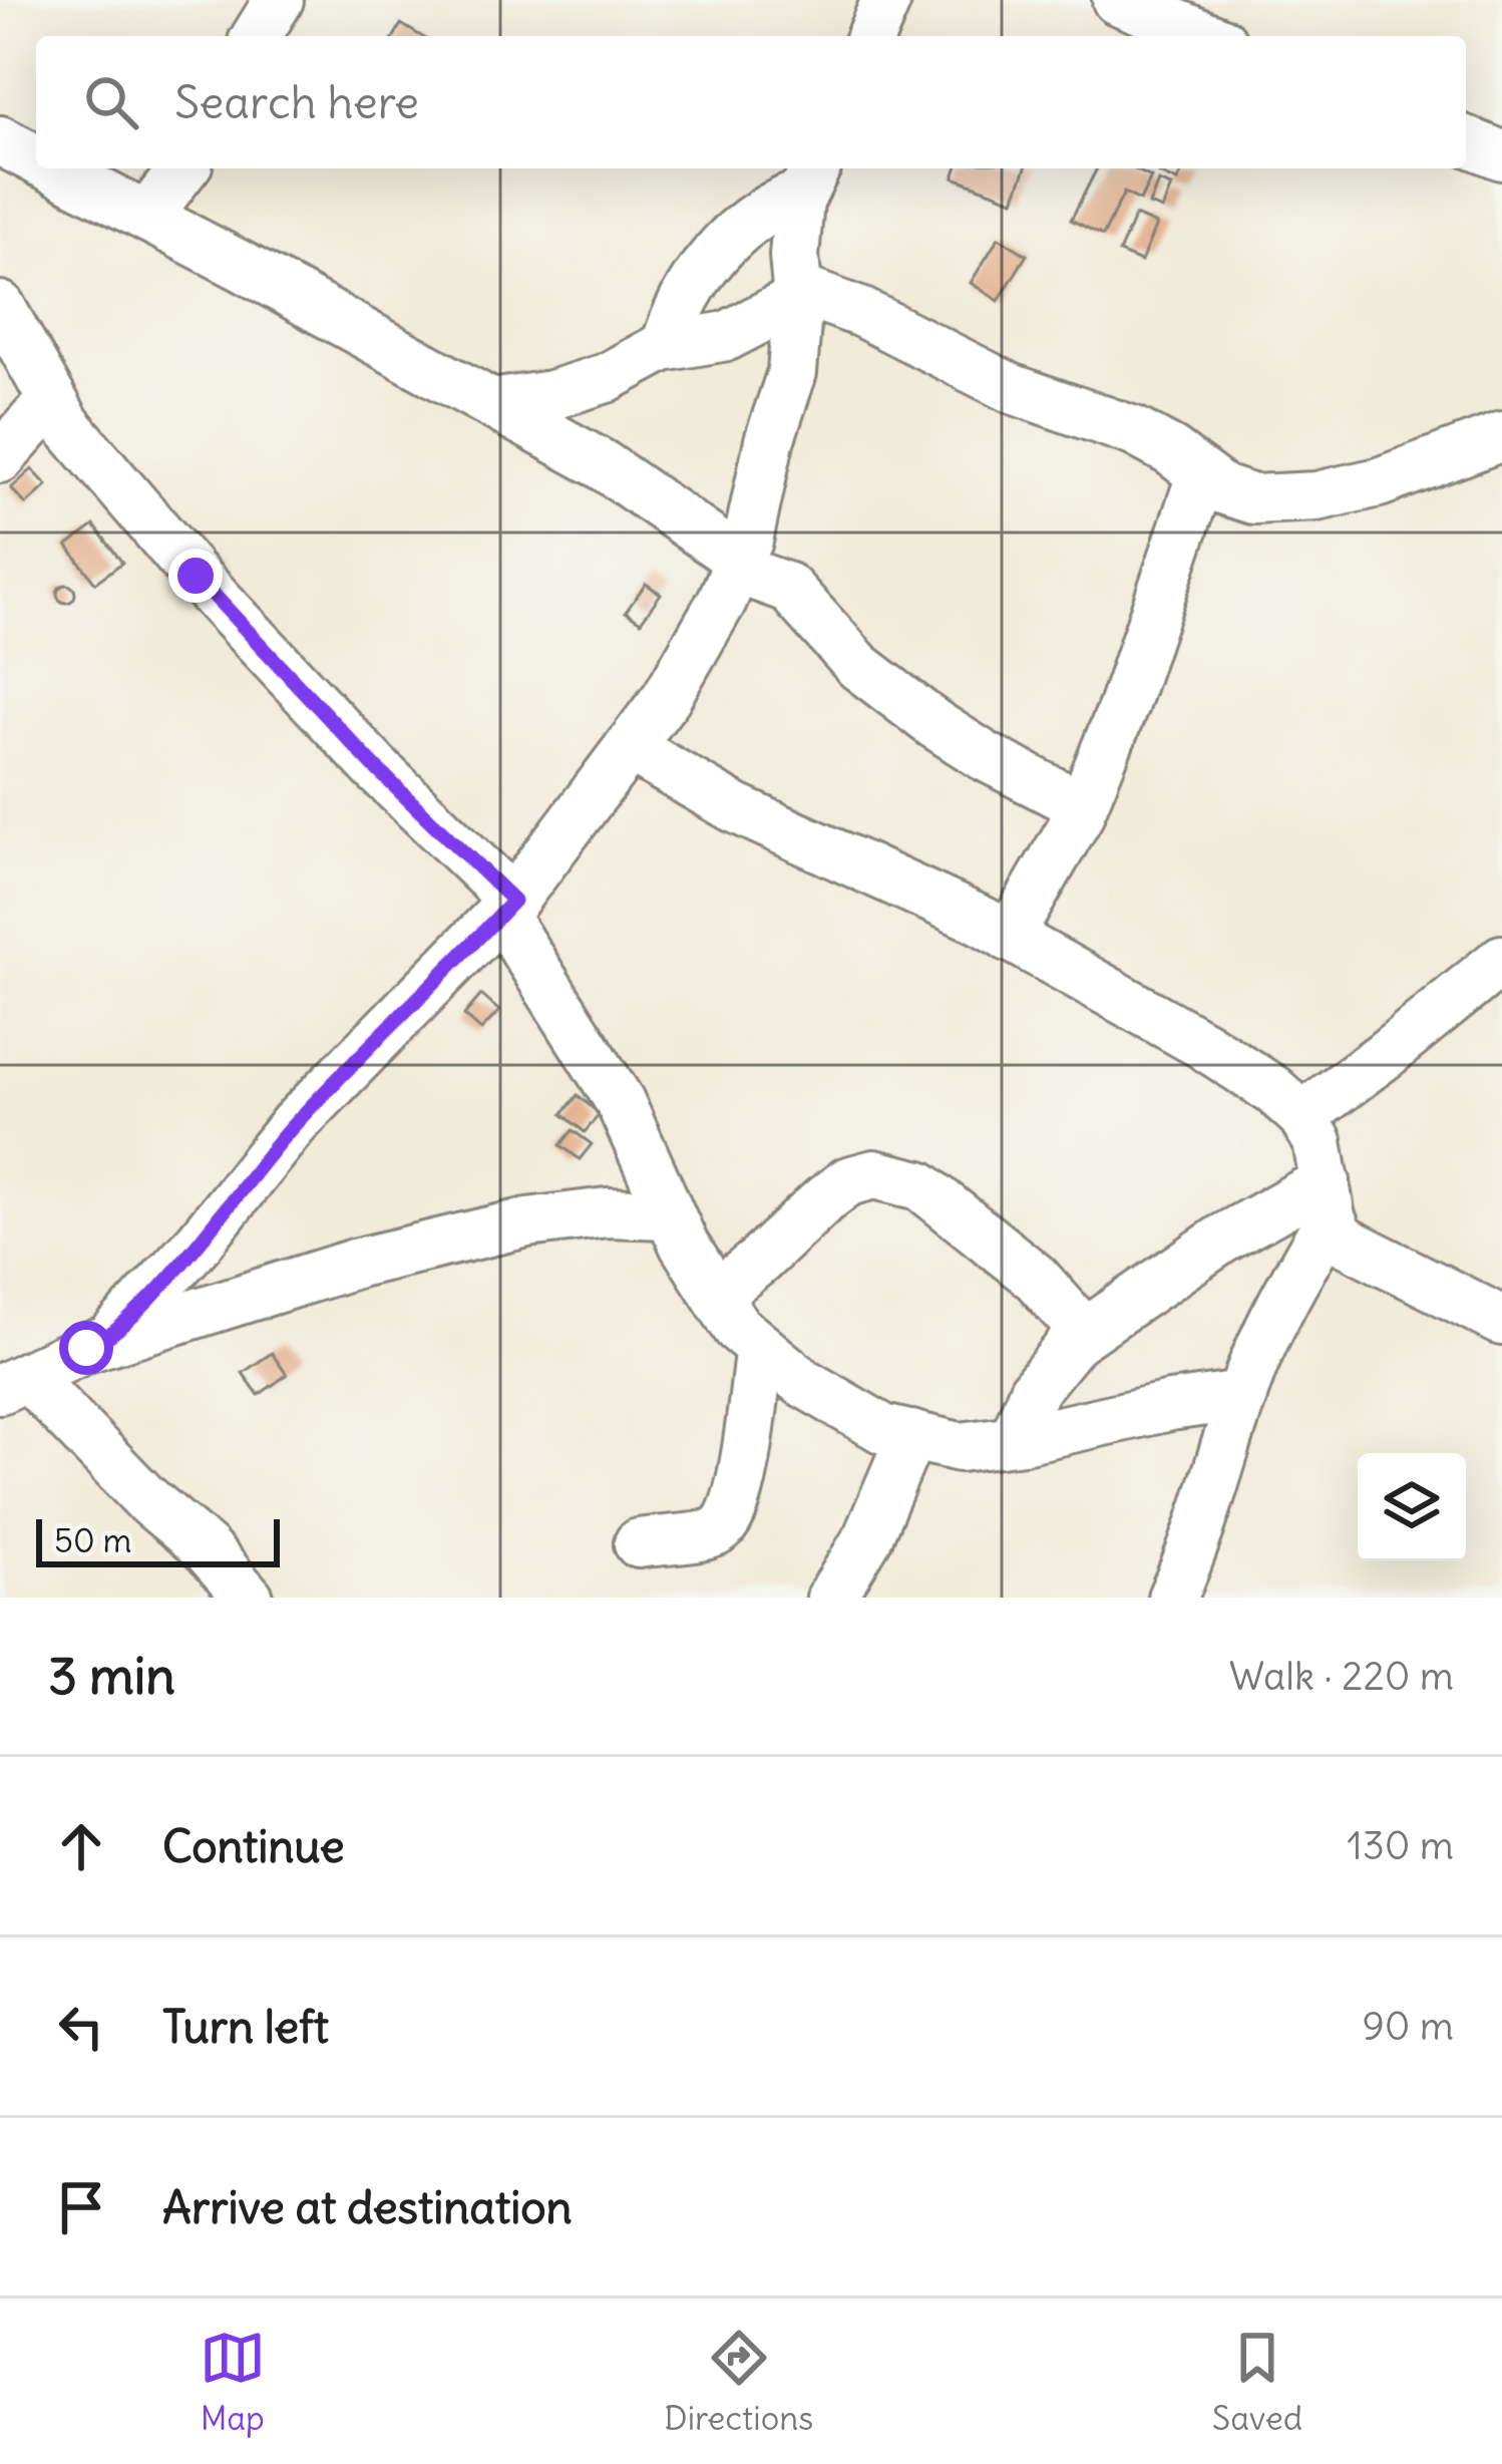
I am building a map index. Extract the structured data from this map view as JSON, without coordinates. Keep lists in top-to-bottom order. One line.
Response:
{"scale_bar":"50 m","page":{"search":"Search here","scale":"50 m","heading":["3 min","Walk · 220 m"],"list":[["Continue","130 m"],["Turn left","90 m"],"Arrive at destination"],"nav":["Map","Directions","Saved"]}}
